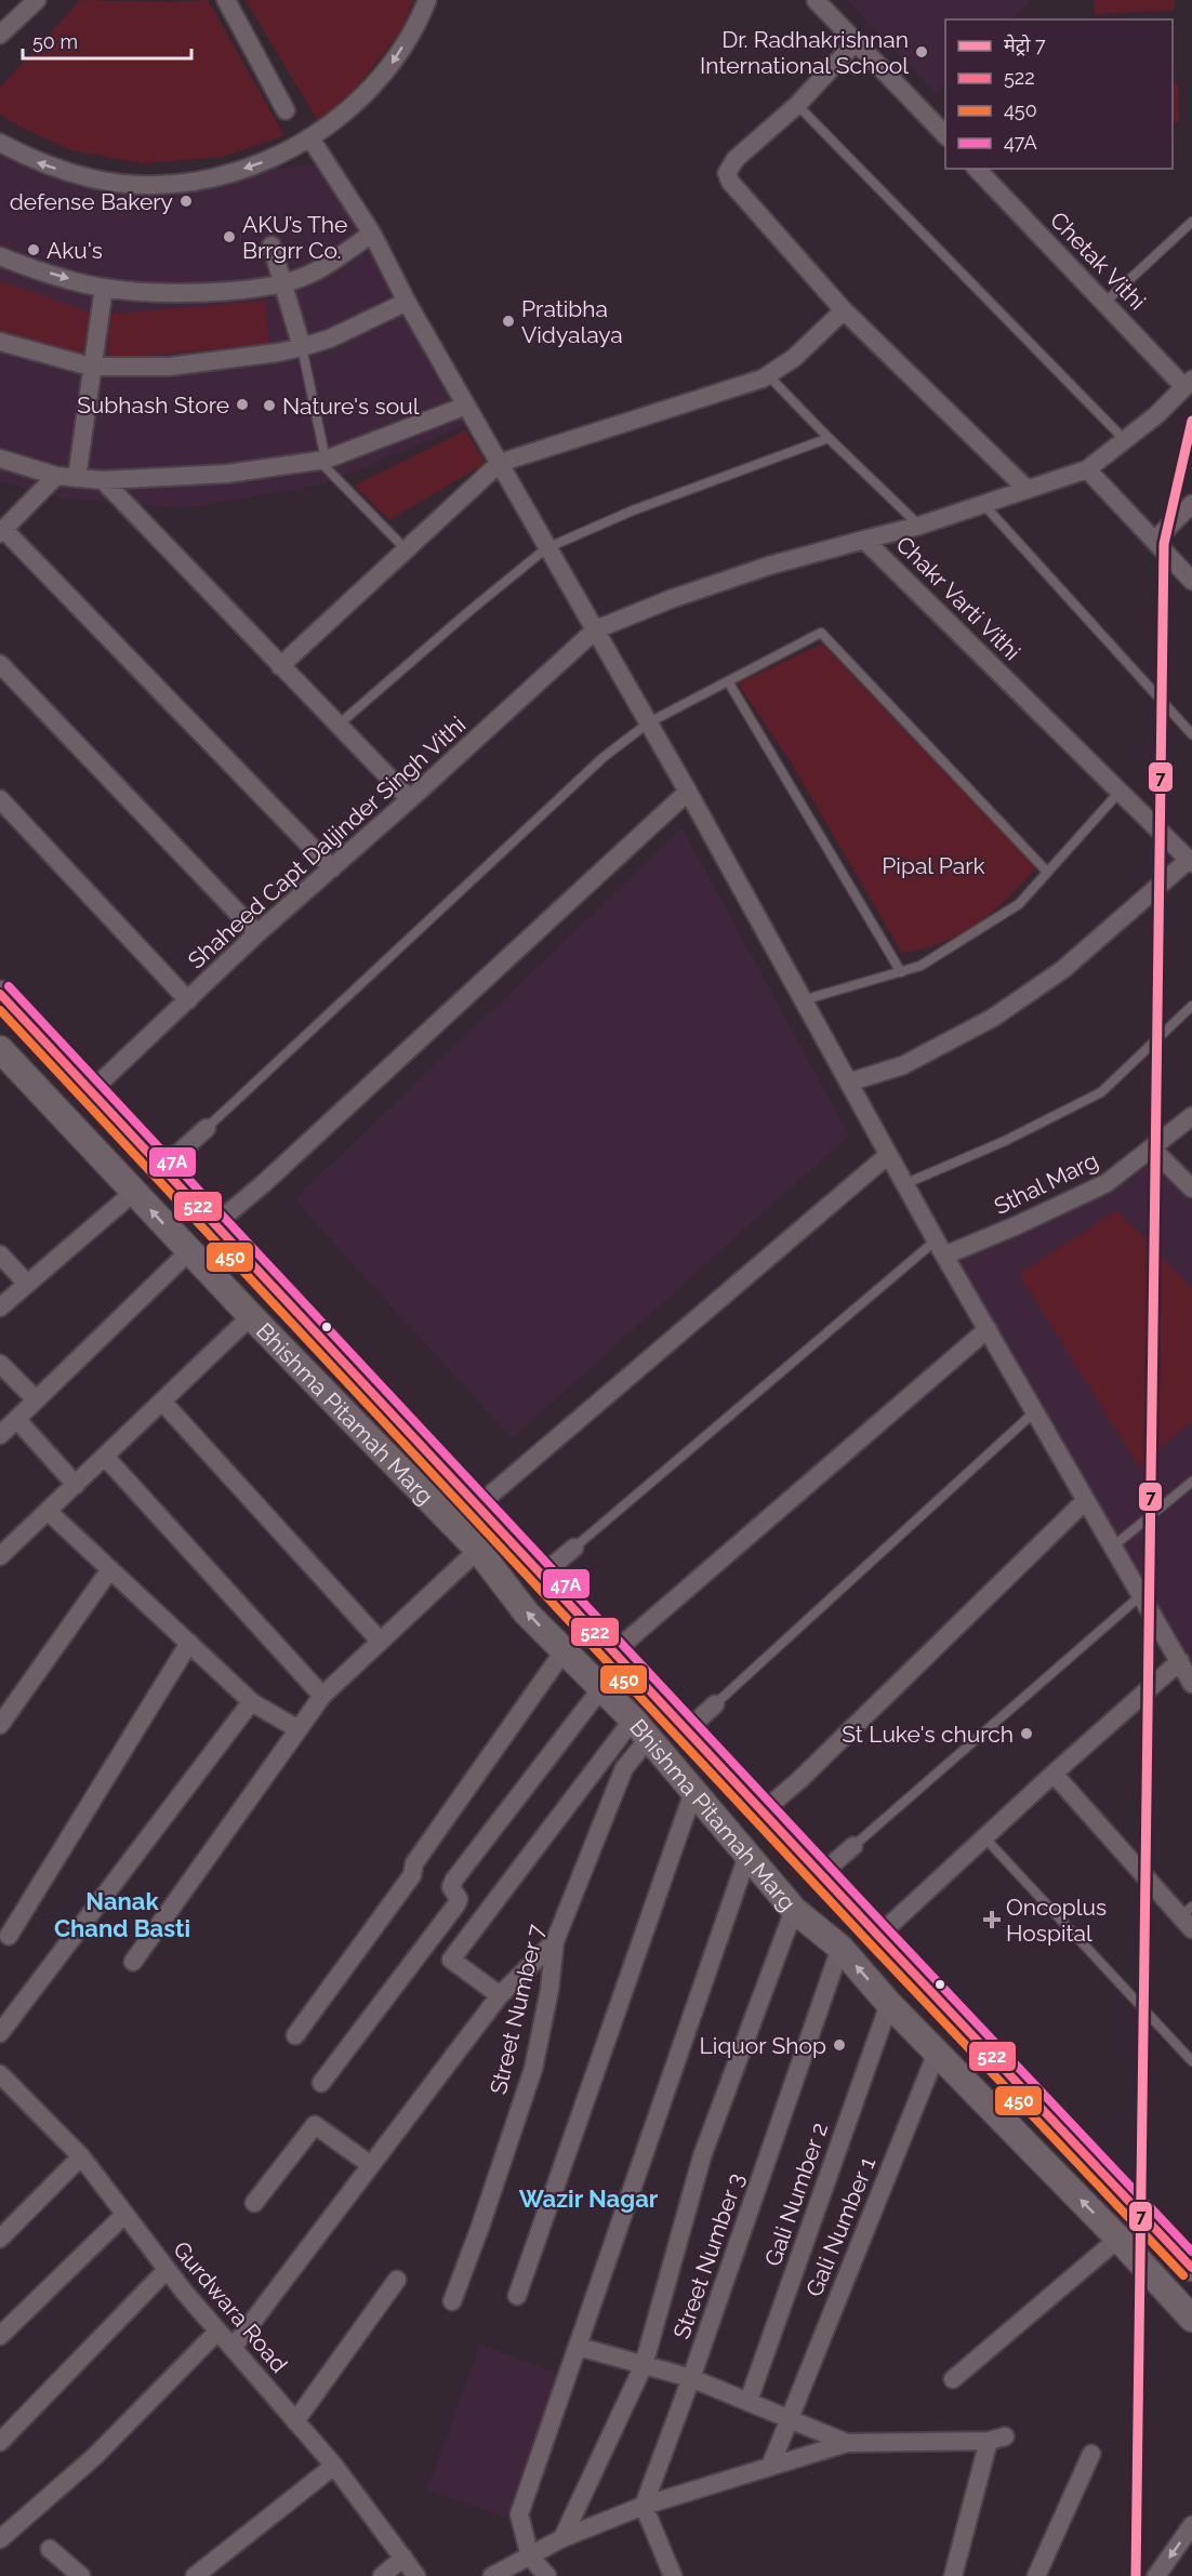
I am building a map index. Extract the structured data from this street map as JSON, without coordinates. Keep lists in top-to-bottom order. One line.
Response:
{"streets":{"main road":["Bhishma Pitamah Marg"],"street":["Chetak Vithi","Chakr Varti Vithi","Shaheed Capt Daljinder Singh Vithi","Sthal Marg","Street Number 7","Gali Number 2","Gali Number 1","Street Number 3","Gurdwara Road"]},"crossings":[["Chakr Varti Vithi","Shaheed Capt Daljinder Singh Vithi"],["Shaheed Capt Daljinder Singh Vithi","Bhishma Pitamah Marg"],["Bhishma Pitamah Marg","Street Number 7"],["Bhishma Pitamah Marg","Gali Number 2"],["Bhishma Pitamah Marg","Gali Number 1"],["Bhishma Pitamah Marg","Street Number 3"]],"districts":["Nanak Chand Basti","Wazir Nagar"],"parks":["Pipal Park"],"places":{"other":["Dr. Radhakrishnan International School","defense Bakery","AKU’s The Brrgrr Co.","Aku's","Pratibha Vidyalaya","Subhash Store","Nature's soul","St Luke's church","Liquor Shop"],"health":["Oncoplus Hospital"]},"lines":["metro line 7","transit line 47A","transit line 522","transit line 450"],"legend":["मेट्रो 7","522","450","47A"],"scale_bar":"50 m"}
